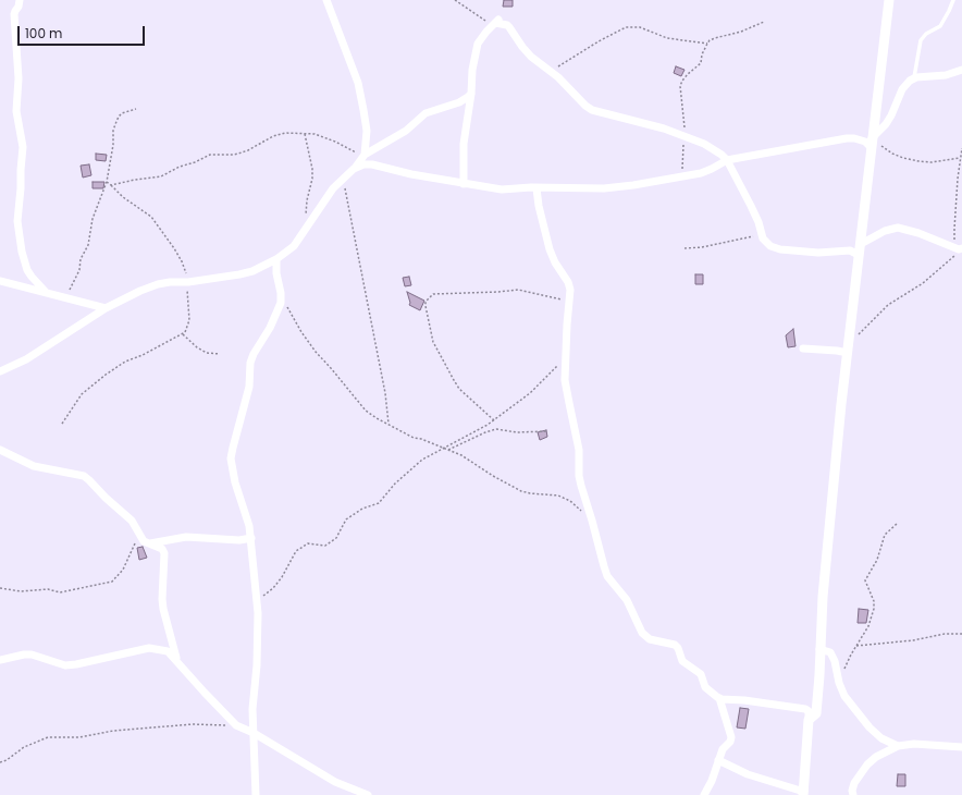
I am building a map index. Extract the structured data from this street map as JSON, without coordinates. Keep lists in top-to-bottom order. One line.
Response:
{"scale_bar":"100 m"}
